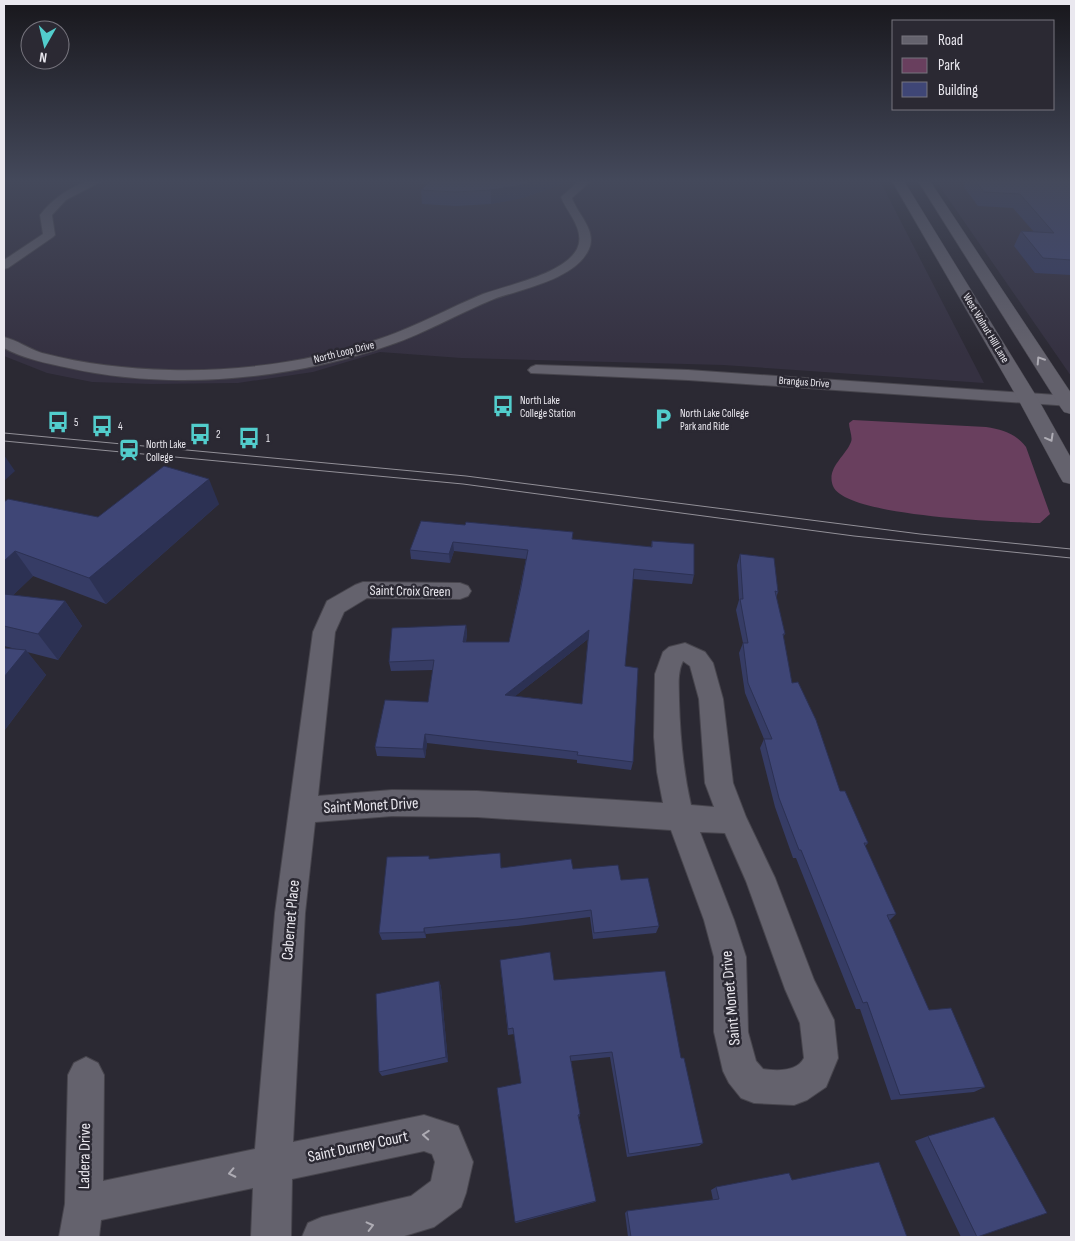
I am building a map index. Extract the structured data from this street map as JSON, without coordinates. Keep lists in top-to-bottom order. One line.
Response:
{"streets":{"main road":["West Walnut Hill Lane"],"street":["North Loop Drive","Brangus Drive","Saint Croix Green","Saint Monet Drive","Cabernet Place","Saint Durney Court","Ladera Drive"]},"crossings":[["West Walnut Hill Lane","Brangus Drive"],["Saint Croix Green","Cabernet Place"],["Saint Monet Drive","Cabernet Place"],["Cabernet Place","Saint Durney Court"],["Saint Durney Court","Ladera Drive"]],"places":{"bus stop":["North Lake College Station","5","4","2","1"],"parking":["North Lake College Park and Ride"],"station":["North Lake College"]},"legend":["Road","Park","Building"],"north":"bottom"}
